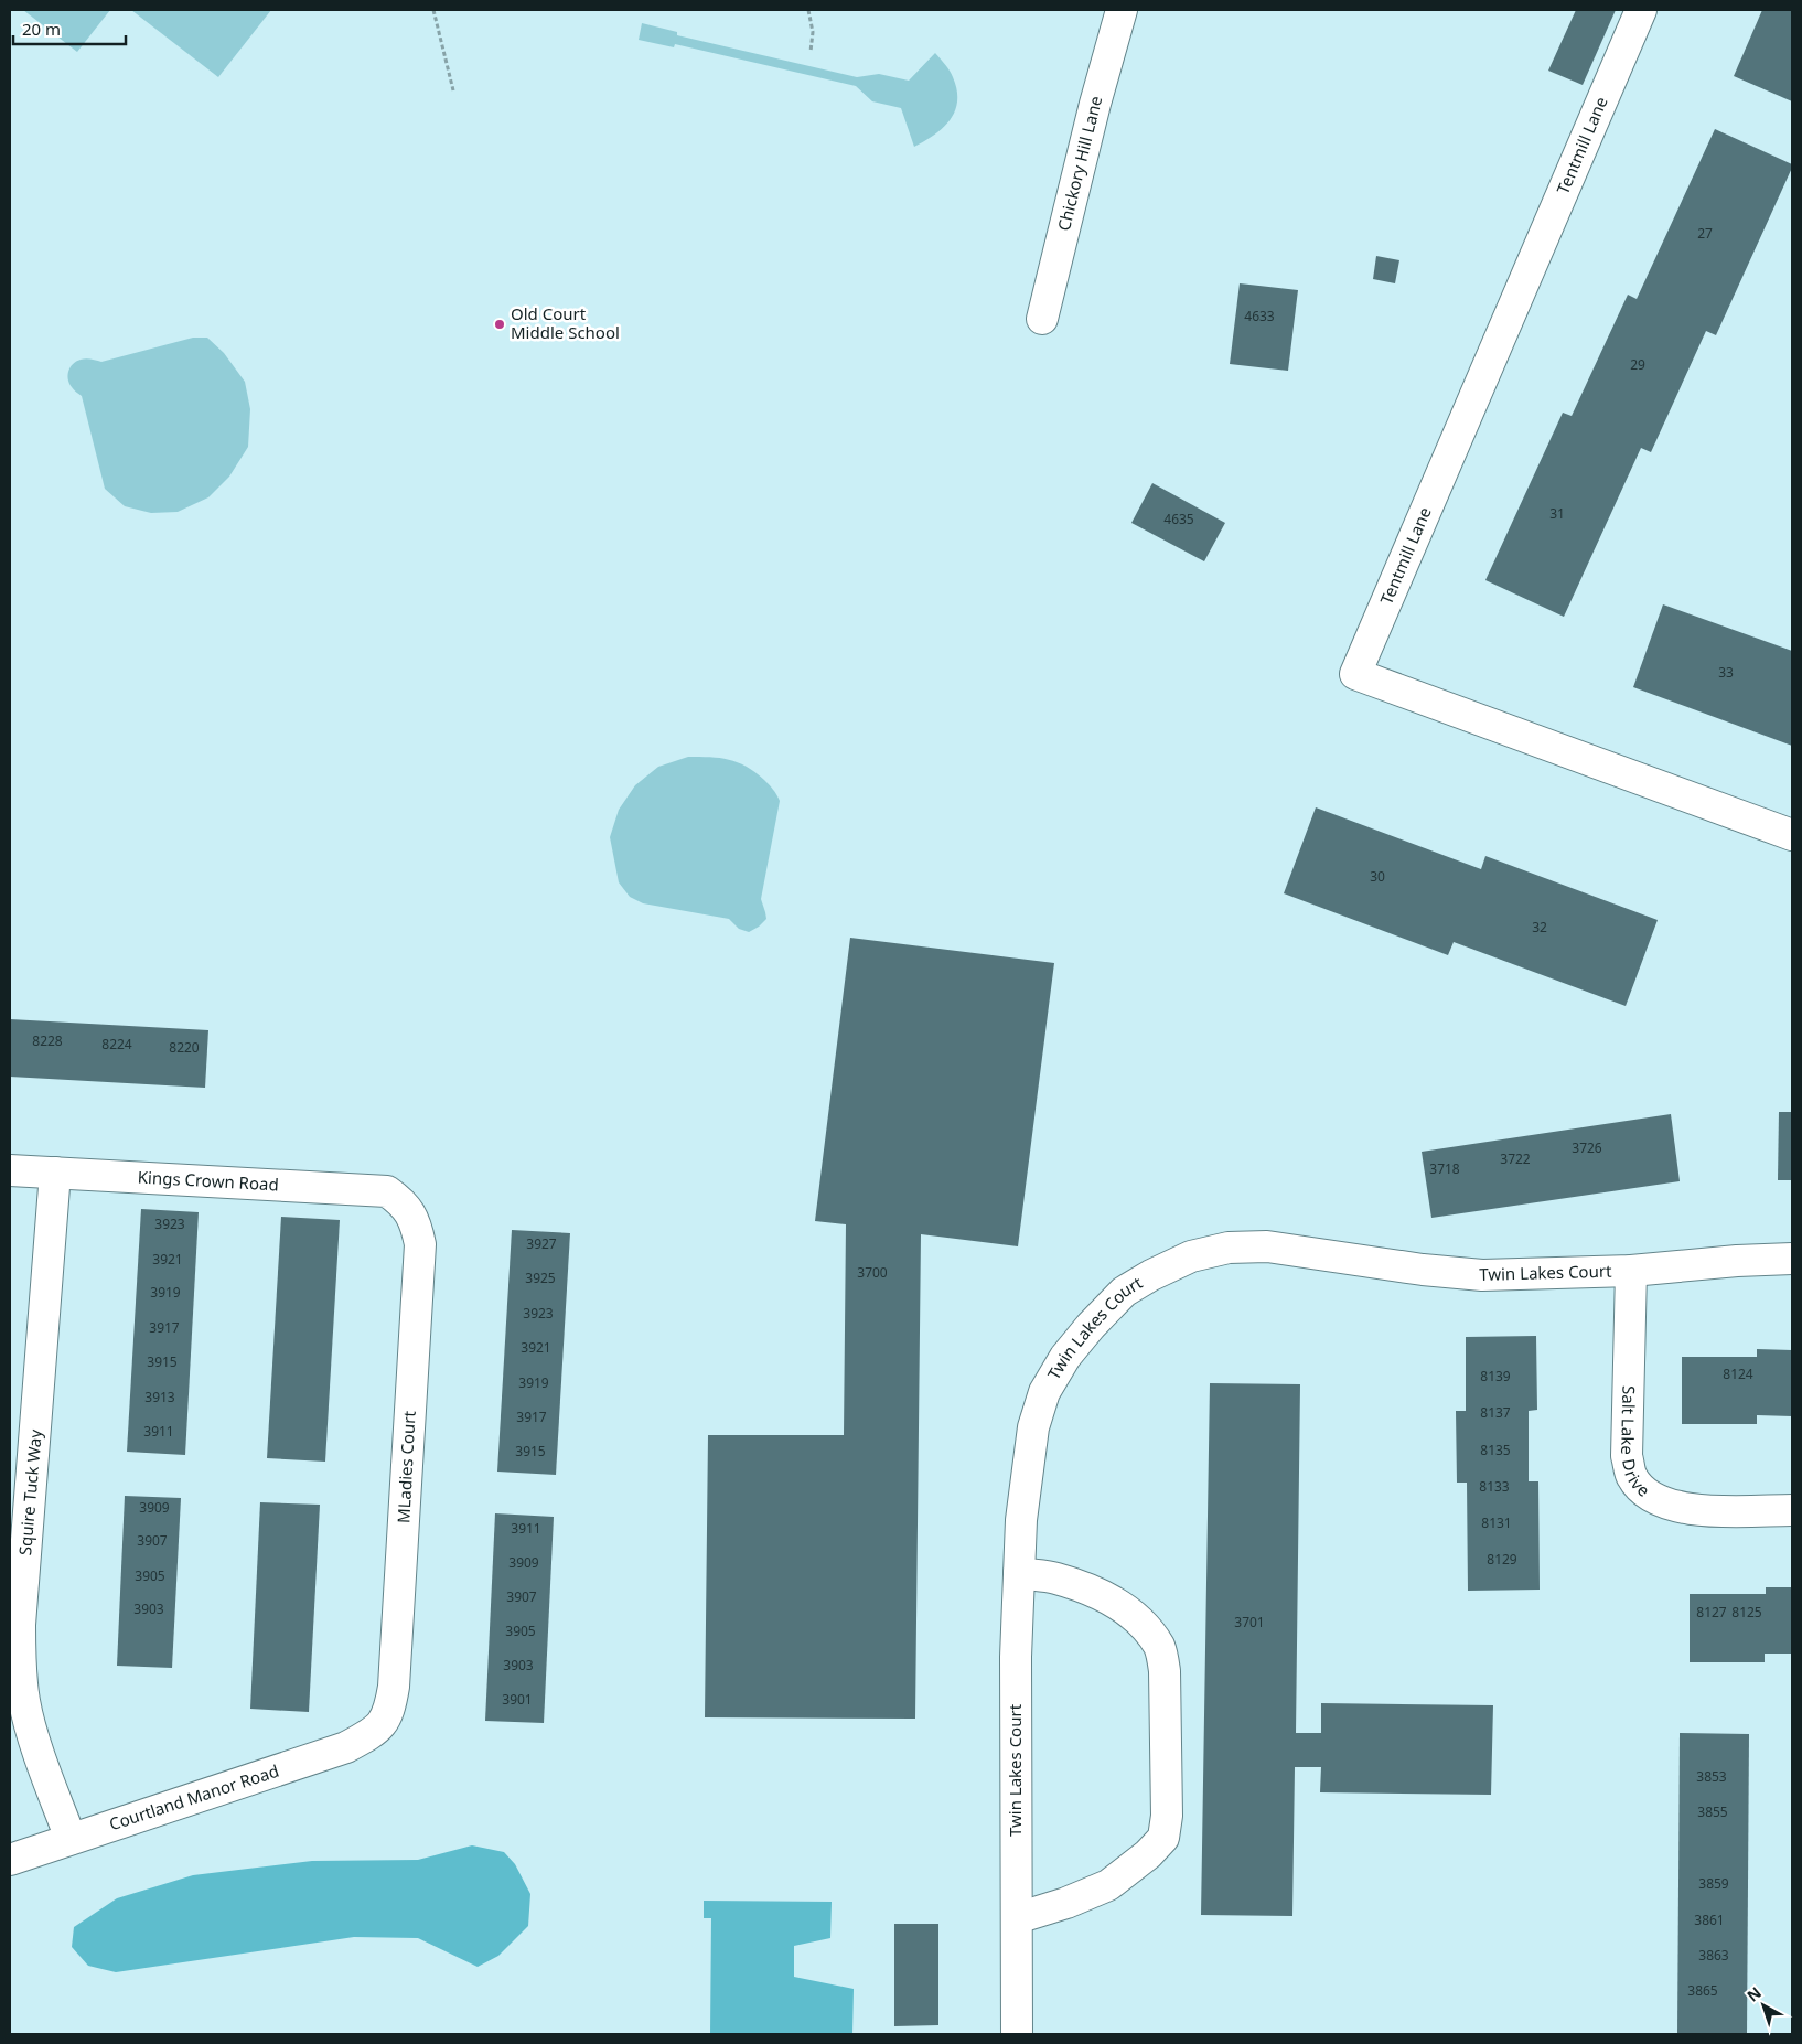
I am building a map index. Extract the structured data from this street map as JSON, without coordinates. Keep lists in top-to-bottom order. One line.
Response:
{"streets":{"street":["Tentmill Lane","Chickory Hill Lane","Kings Crown Road","Twin Lakes Court","Salt Lake Drive","MLadies Court","Squire Tuck Way","Courtland Manor Road"]},"crossings":[["Kings Crown Road","MLadies Court"],["Kings Crown Road","Squire Tuck Way"],["Twin Lakes Court","Salt Lake Drive"],["MLadies Court","Courtland Manor Road"],["Squire Tuck Way","Courtland Manor Road"]],"places":["Old Court Middle School"],"house_numbers":["27","4633","29","31","4635","33","30","32","8228","8224","8220","3726","3722","3718","3923","3927","3921","3700","3925","3919","3923","3917","3921","3915","8124","8139","3919","3913","8137","3917","3911","8135","3915","8133","3909","8131","3911","3907","8129","3909","3905","3907","3903","8127","8125","3701","3905","3903","3901","3853","3855","3859","3861","3863","3865"],"scale_bar":"20 m","north":"top left"}
